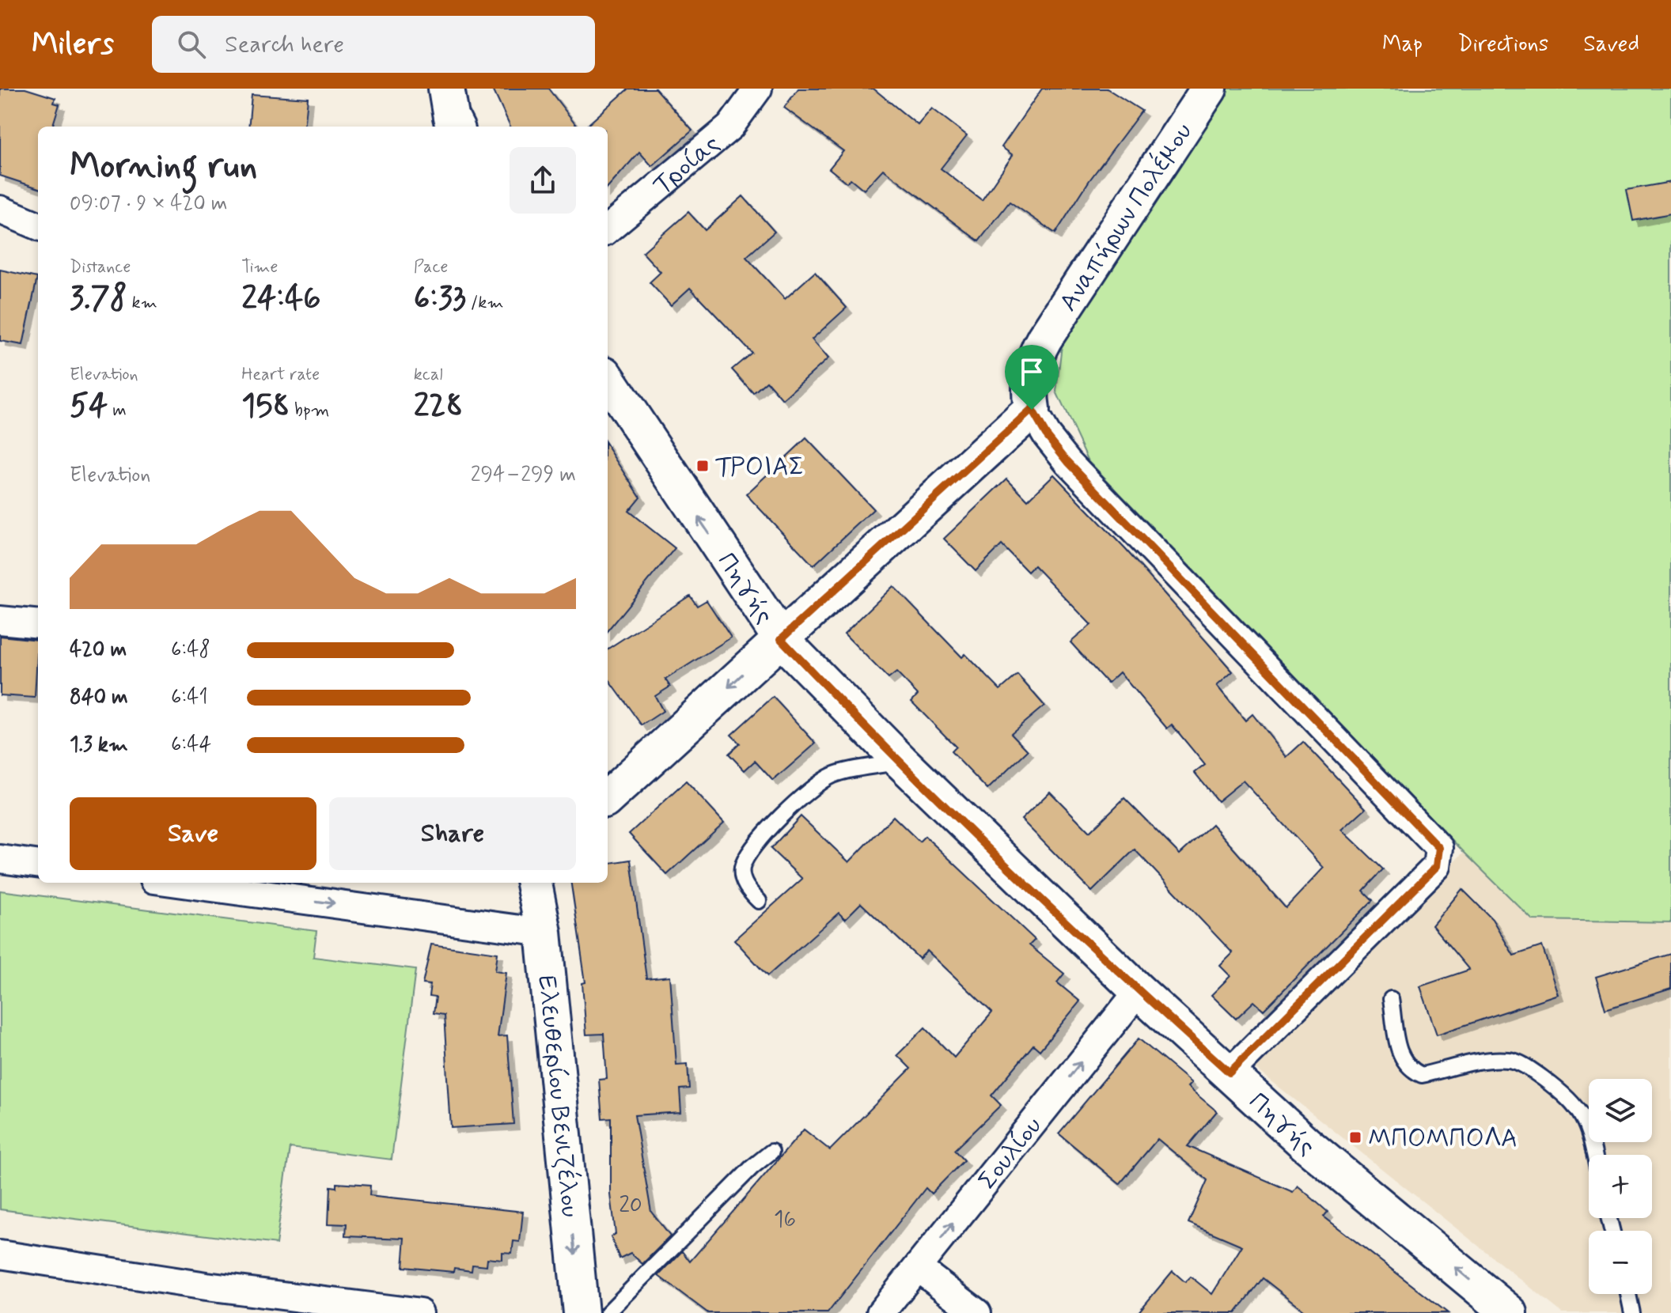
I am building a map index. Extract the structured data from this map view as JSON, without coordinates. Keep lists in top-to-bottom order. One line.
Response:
{"streets":{"main road":["Αναπήρων Πολέμου","Πηγής","Ελευθερίου Βενιζέλου"],"street":["Τροίας","Σουλίου"]},"crossings":[["Πηγής","Σουλίου"]],"one_way":["Πηγής","Ελευθερίου Βενιζέλου","Σουλίου"],"places":{"transit":["ΤΡΟΙΑΣ","ΜΠΟΜΠΟΛΑ"]},"house_numbers":["20","16"],"page":{"header":"Milers","search":"Search here","nav":["Map","Directions","Saved"],"heading":["Morning run","09:07 · 9 × 420 m"],"stats":[["Distance","3.78 km"],["Time","24:46"],["Pace","6:33 /km"],["Elevation","54 m"],["Heart rate","158 bpm"],["kcal","228"]],"chart":["Elevation","294–299 m"],"list":[{"name":"420 m","note":"6:48"},{"name":"840 m","note":"6:41"},{"name":"1.3 km","note":"6:44"}],"buttons":["Save","Share"],"map_buttons":["+","−"]}}
